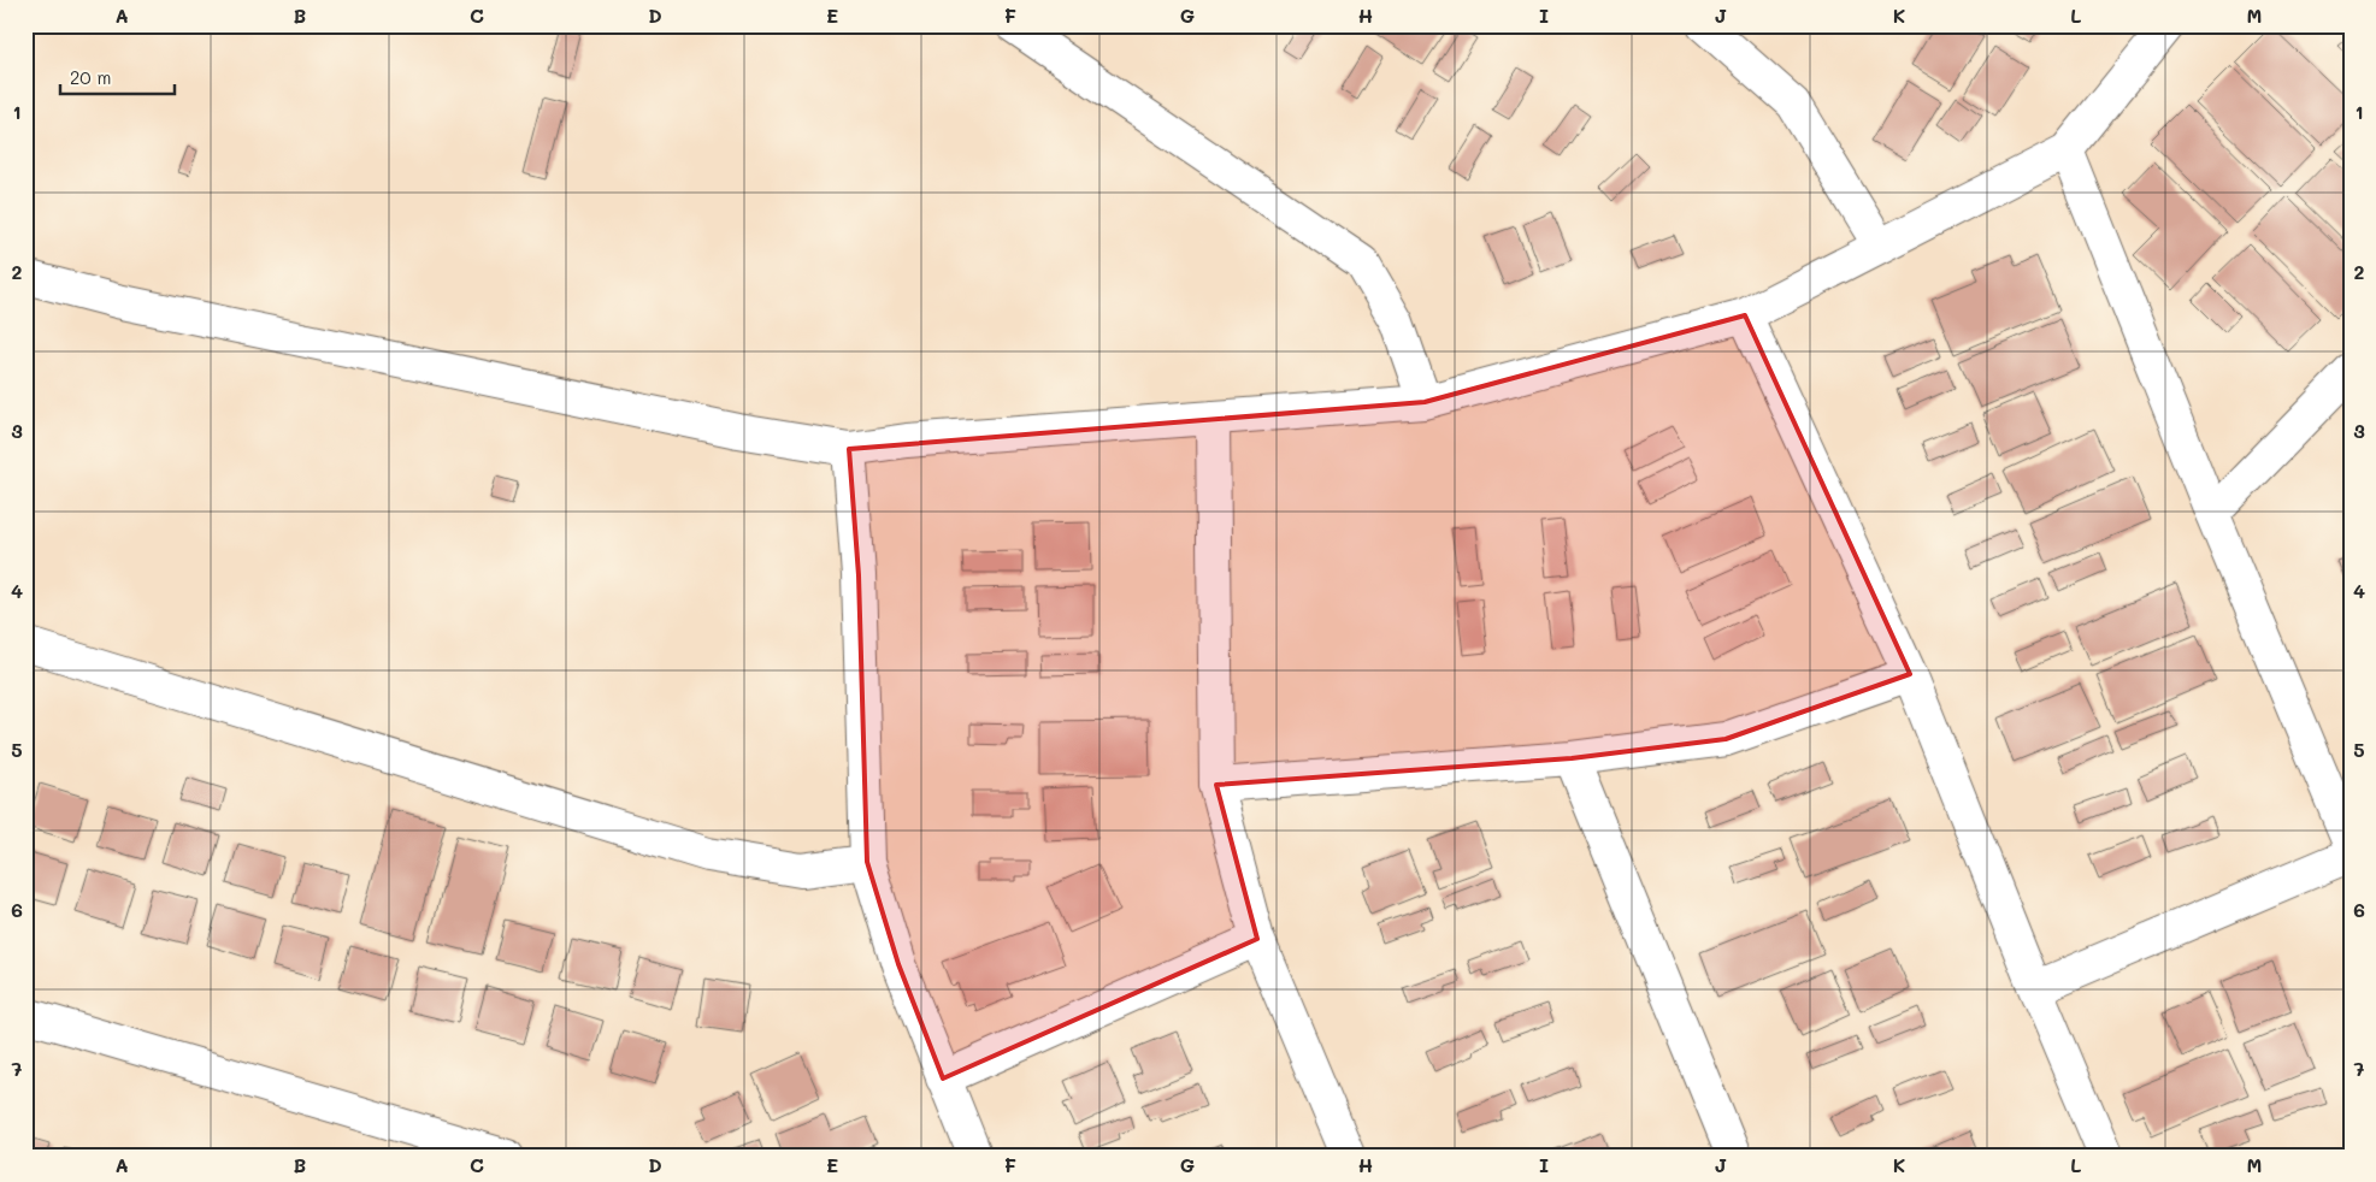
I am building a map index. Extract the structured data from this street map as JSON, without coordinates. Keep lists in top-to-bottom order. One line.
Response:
{"scale_bar":"20 m","grid":{"columns":["A","B","C","D","E","F","G","H","I","J","K","L","M"],"rows":["1","2","3","4","5","6","7"]}}
